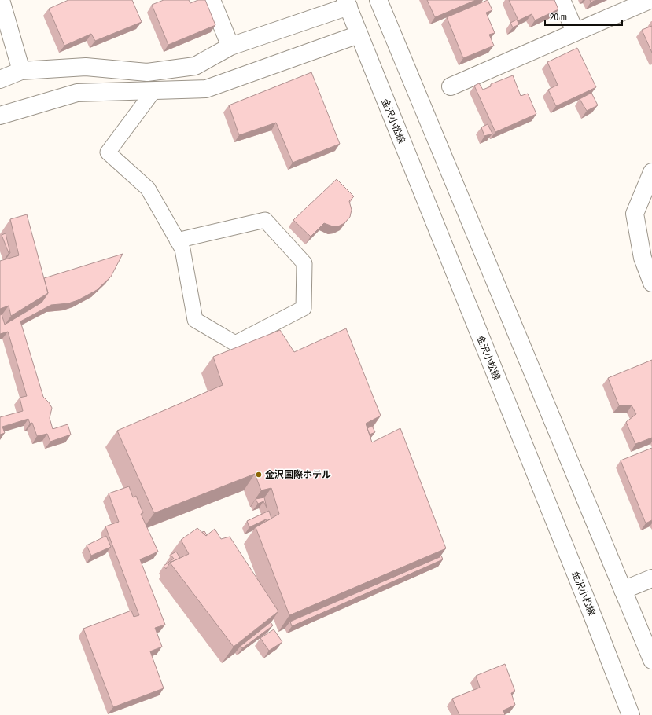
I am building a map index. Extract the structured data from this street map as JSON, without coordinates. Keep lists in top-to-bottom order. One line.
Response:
{"streets":{"main road":["金沢小松線"]},"places":["金沢国際ホテル"],"scale_bar":"20 m"}
